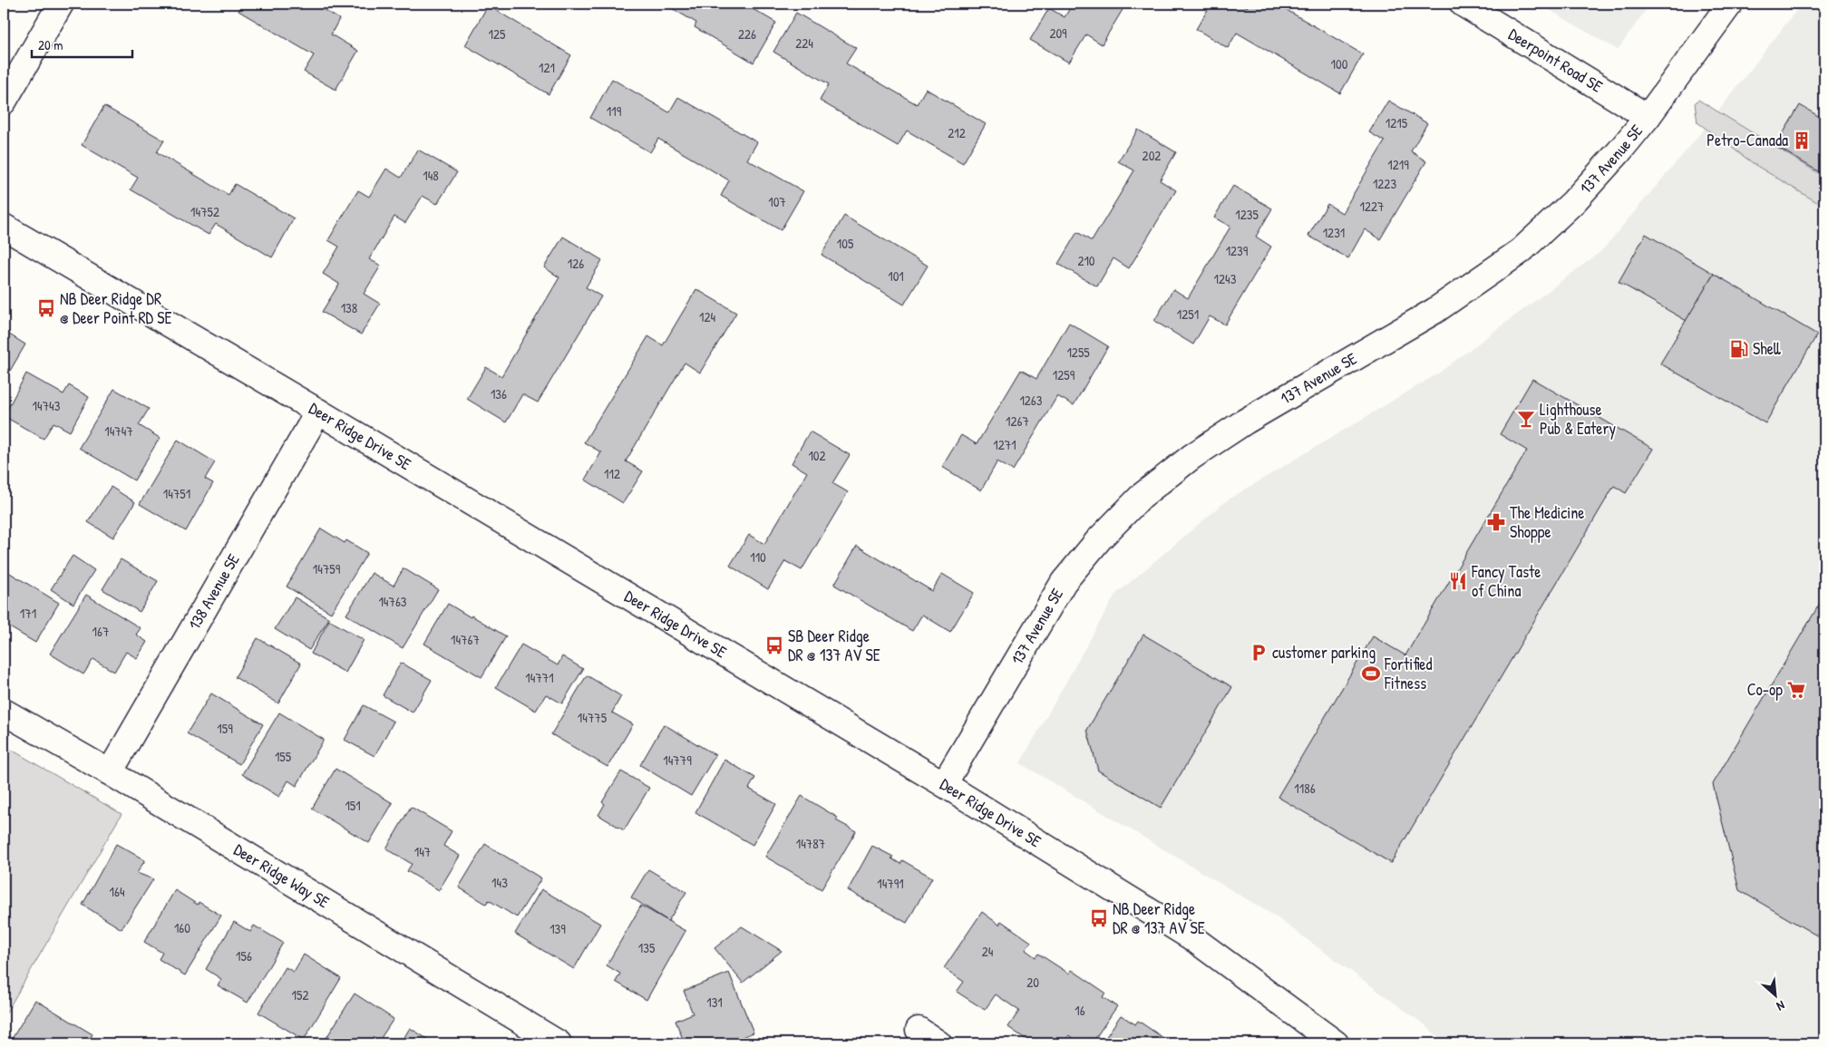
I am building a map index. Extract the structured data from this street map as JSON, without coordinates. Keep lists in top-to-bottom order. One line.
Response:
{"streets":{"street":["Deerpoint Road SE","137 Avenue SE","Deer Ridge Drive SE","138 Avenue SE","Deer Ridge Way SE"]},"crossings":[["Deerpoint Road SE","137 Avenue SE"],["137 Avenue SE","Deer Ridge Drive SE"],["Deer Ridge Drive SE","138 Avenue SE"],["138 Avenue SE","Deer Ridge Way SE"]],"places":{"building":["Petro-Canada"],"bus stop":["NB Deer Ridge DR @ Deer Point RD SE","SB Deer Ridge DR @ 137 AV SE","NB Deer Ridge DR @ 137 AV SE"],"fuel station":["Shell"],"bar":["Lighthouse Pub & Eatery"],"pharmacy":["The Medicine Shoppe"],"restaurant":["Fancy Taste of China"],"parking":["customer parking"],"sports":["Fortified Fitness"],"supermarket":["Co-op"]},"house_numbers":["209","125","226","224","100","121","119","1215","212","202","1219","148","1223","107","1227","14752","1235","1231","105","1239","210","126","101","1243","138","1251","124","1255","1259","136","1263","14743","1267","14747","1271","102","112","14751","110","14759","14763","171","167","14767","14771","14775","159","155","14779","1186","151","14787","147","143","14791","164","160","139","135","24","156","20","152","131","16"],"scale_bar":"20 m","north":"bottom right"}
